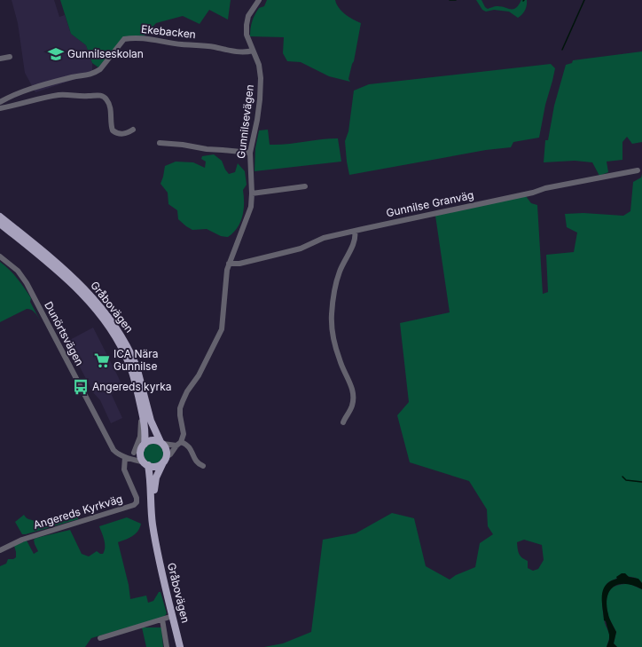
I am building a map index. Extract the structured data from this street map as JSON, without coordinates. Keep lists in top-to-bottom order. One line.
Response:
{"streets":{"main road":["Gråbovägen"],"street":["Ekebacken","Gunnilsevägen","Gunnilse Granväg","Dunörtsvägen","Angereds Kyrkväg"]},"crossings":[["Ekebacken","Gunnilsevägen"],["Gunnilsevägen","Gunnilse Granväg"],["Gråbovägen","Dunörtsvägen"],["Dunörtsvägen","Angereds Kyrkväg"]],"places":{"school or university":["Gunnilseskolan"],"supermarket":["ICA Nära Gunnilse"],"bus stop":["Angereds kyrka"]}}
